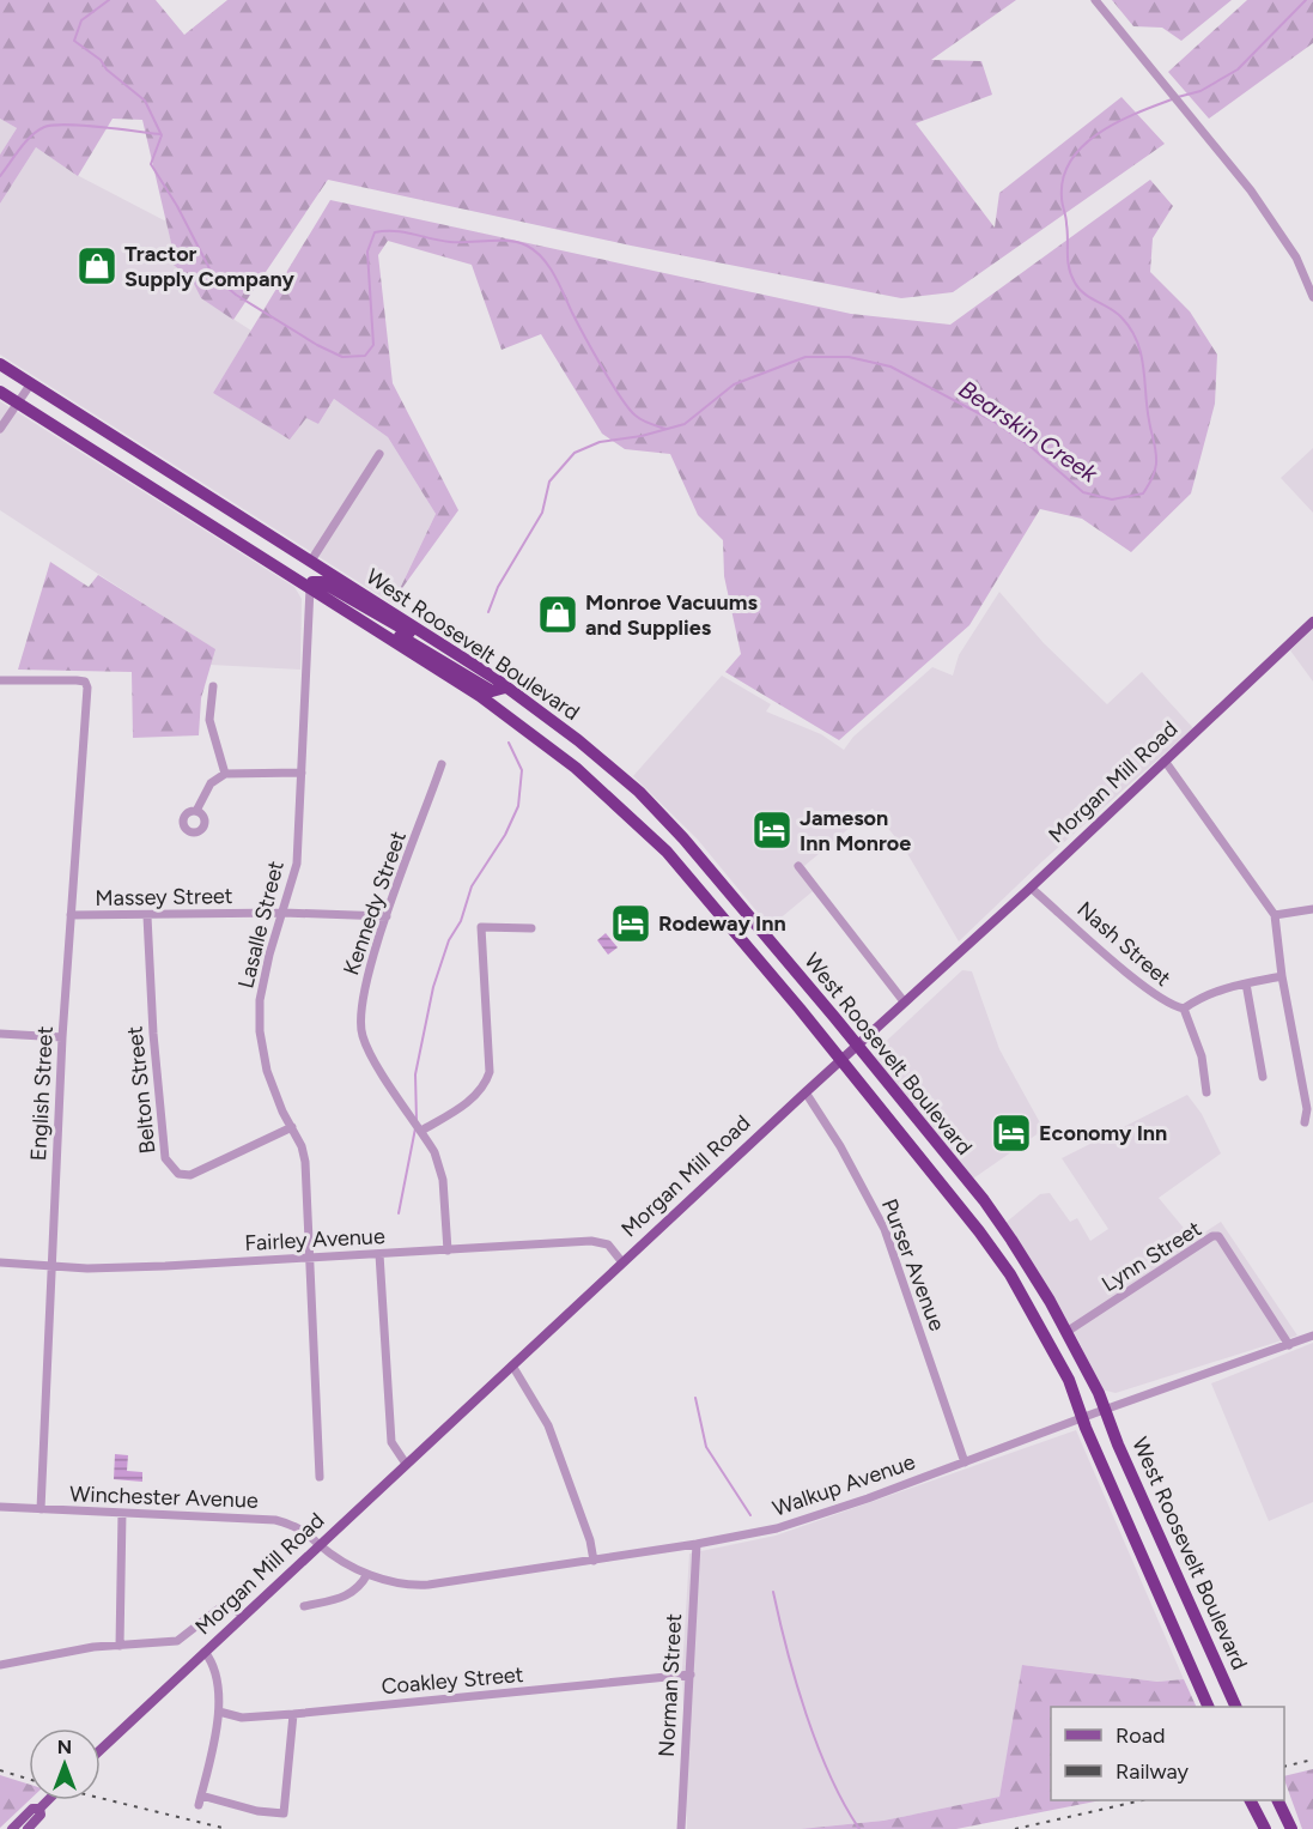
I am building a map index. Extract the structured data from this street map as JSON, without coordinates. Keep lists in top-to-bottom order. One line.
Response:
{"streets":{"highway":["West Roosevelt Boulevard"],"main road":["Morgan Mill Road"],"street":["Massey Street","Kennedy Street","Lasalle Street","Nash Street","Belton Street","English Street","Fairley Avenue","Lynn Street","Purser Avenue","Walkup Avenue","Winchester Avenue","Coakley Street","Norman Street"]},"crossings":[["West Roosevelt Boulevard","Morgan Mill Road"],["West Roosevelt Boulevard","Lasalle Street"],["West Roosevelt Boulevard","Lynn Street"],["West Roosevelt Boulevard","Walkup Avenue"],["Morgan Mill Road","Nash Street"],["Morgan Mill Road","Fairley Avenue"],["Morgan Mill Road","Purser Avenue"],["Morgan Mill Road","Walkup Avenue"],["Morgan Mill Road","Winchester Avenue"],["Massey Street","Kennedy Street"],["Massey Street","Lasalle Street"],["Massey Street","Belton Street"],["Massey Street","English Street"],["Kennedy Street","Fairley Avenue"],["Lasalle Street","Belton Street"],["Lasalle Street","Fairley Avenue"],["English Street","Fairley Avenue"],["English Street","Winchester Avenue"],["Lynn Street","Walkup Avenue"],["Purser Avenue","Walkup Avenue"],["Walkup Avenue","Winchester Avenue"],["Walkup Avenue","Norman Street"],["Coakley Street","Norman Street"]],"water":["Bearskin Creek"],"places":{"shop":["Tractor Supply Company","Monroe Vacuums and Supplies"],"hotel":["Jameson Inn Monroe","Rodeway Inn","Economy Inn"]},"legend":["Road","Railway"],"north":"top"}
